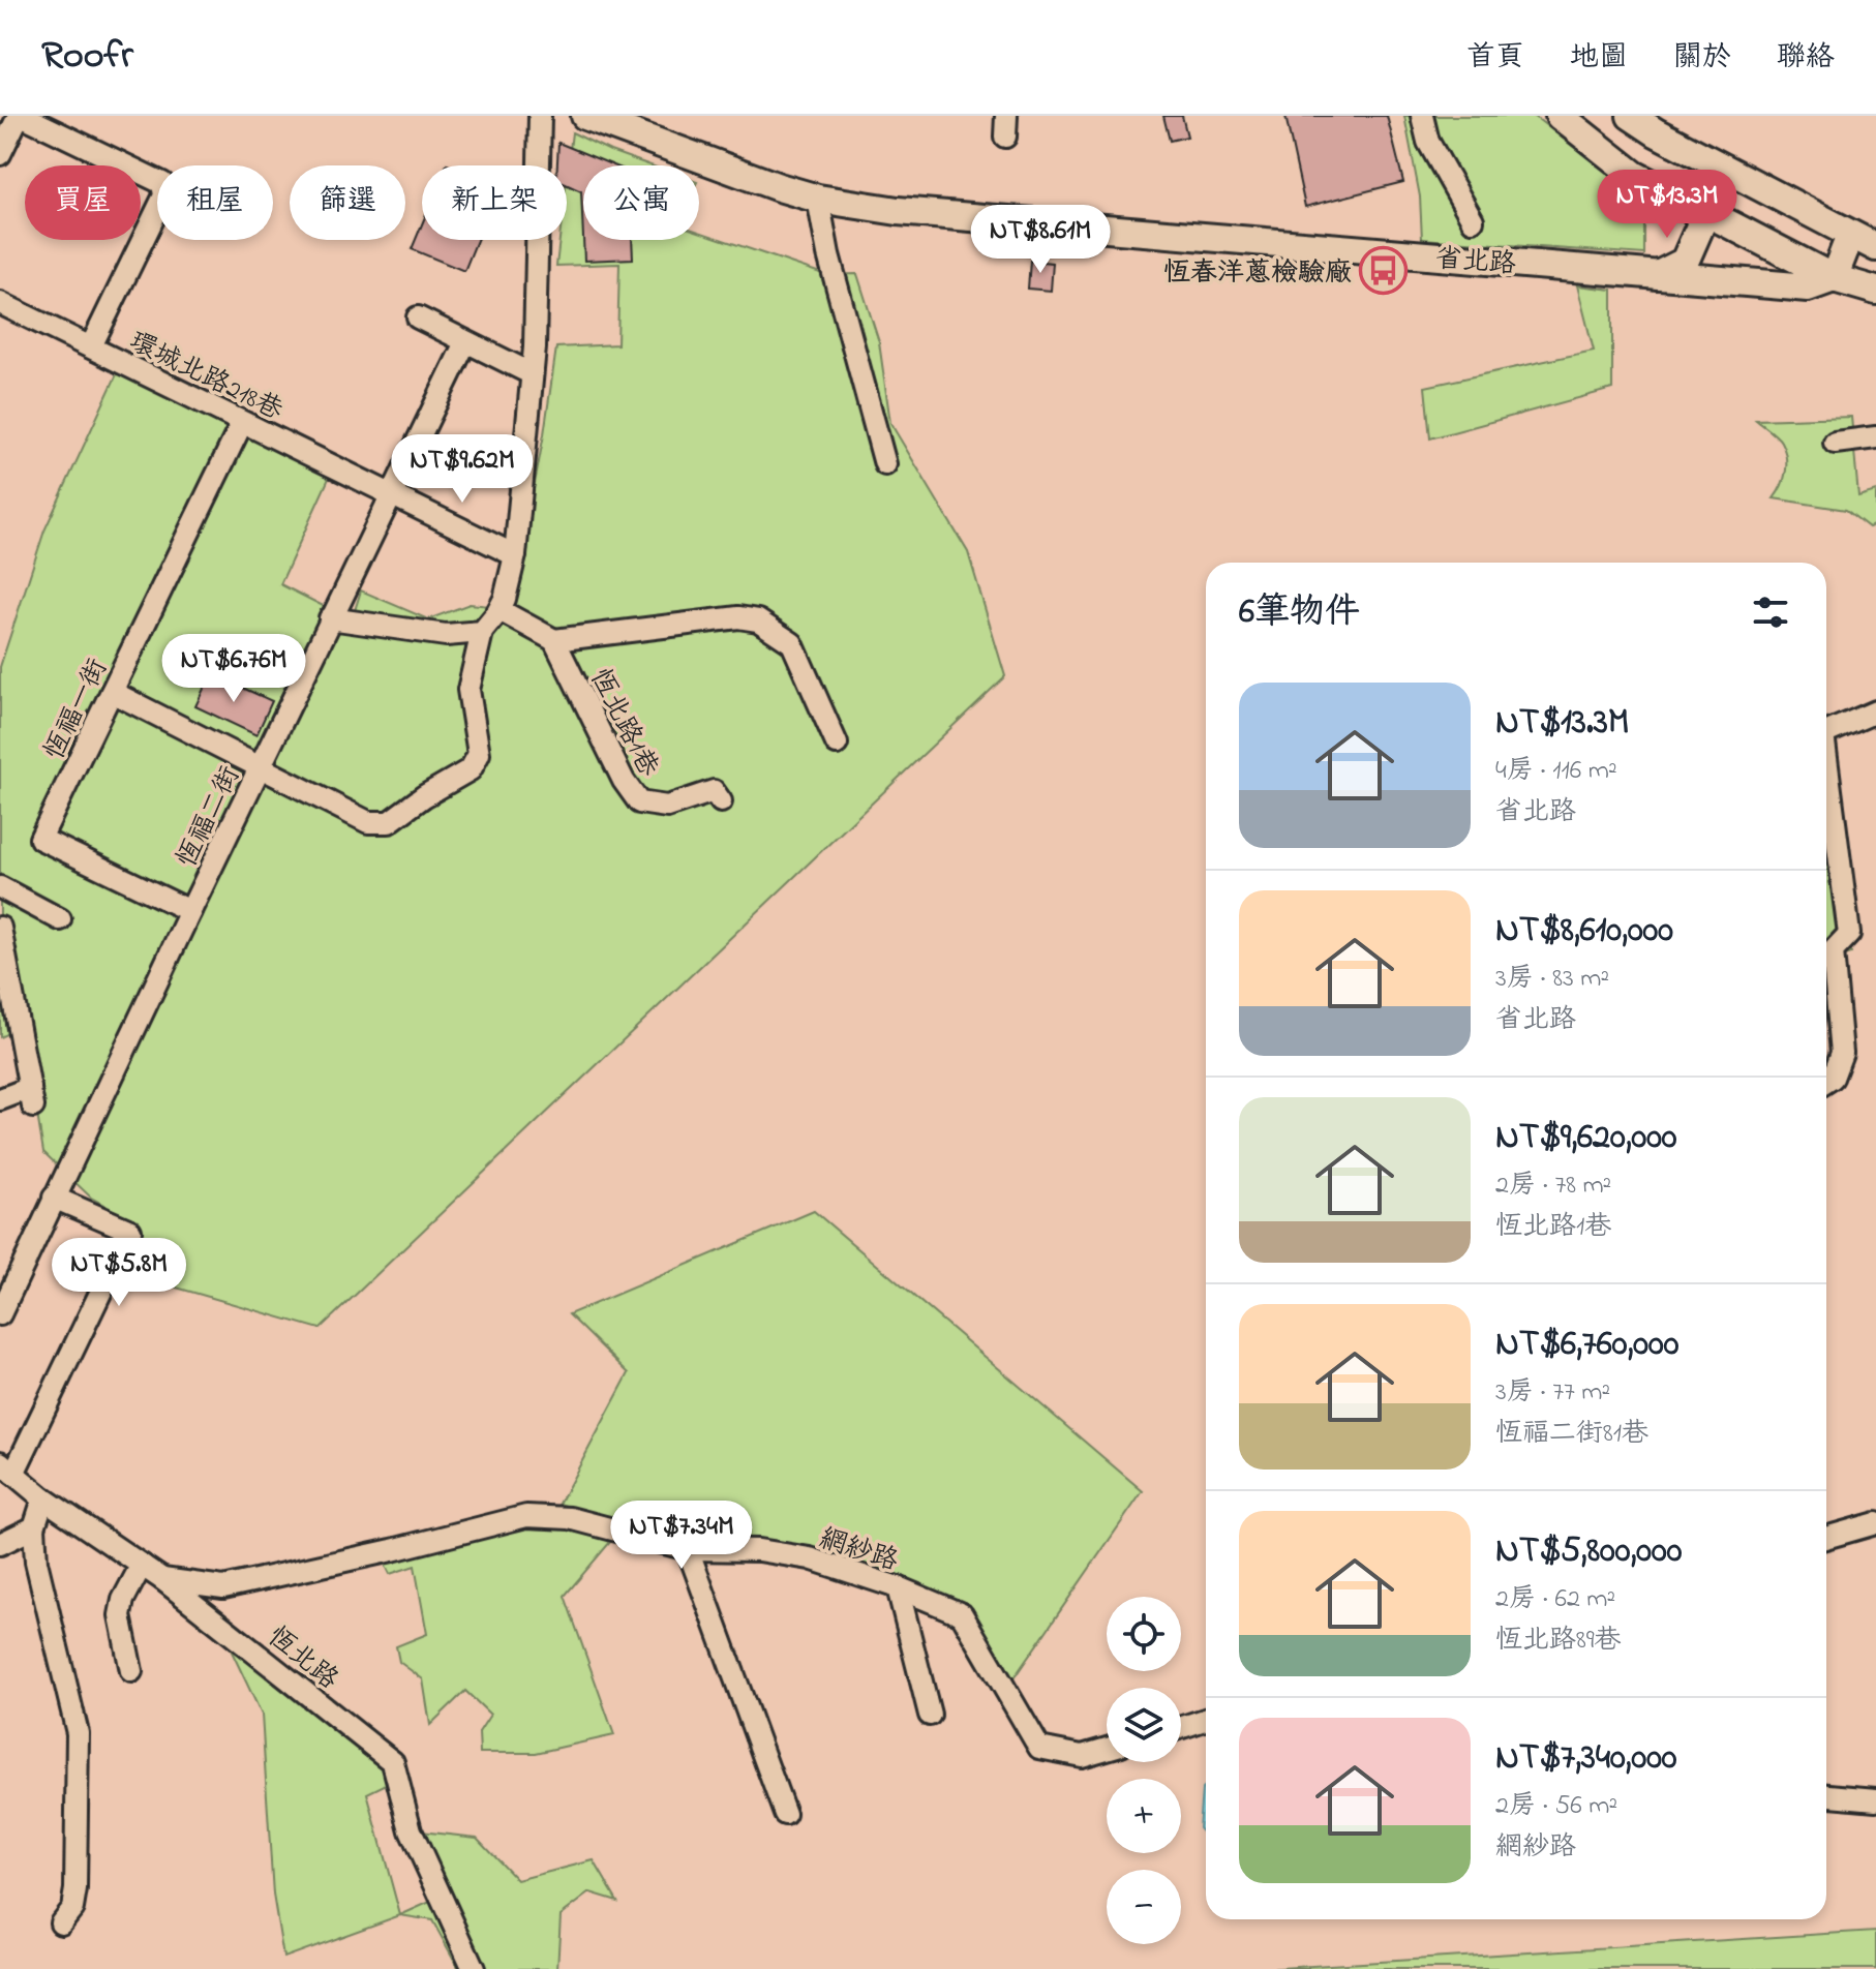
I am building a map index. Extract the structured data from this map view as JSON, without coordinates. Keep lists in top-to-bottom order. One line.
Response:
{"streets":{"main road":["省北路"],"street":["環城北路218巷","恆福一街","恆北路1巷","恆福二街","網紗路","恆北路"]},"crossings":[["環城北路218巷","恆福一街"],["環城北路218巷","恆福二街"],["恆福一街","恆福二街"],["網紗路","恆北路"]],"places":{"bus stop":["恆春洋蔥檢驗廠"]},"page":{"header":"Roofr","nav":["首頁","地圖","關於","聯絡"],"chip":["買屋","租屋","篩選","新上架","公寓"],"price":["NT$13.3M","NT$8.61M","NT$9.62M","NT$6.76M","NT$5.8M","NT$7.34M"],"heading":"6筆物件","list":[{"name":"NT$13.3M","note":"4房 · 116 m² · 省北路"},{"name":"NT$8,610,000","note":"3房 · 83 m² · 省北路"},{"name":"NT$9,620,000","note":"2房 · 78 m² · 恆北路1巷"},{"name":"NT$6,760,000","note":"3房 · 77 m² · 恆福二街81巷"},{"name":"NT$5,800,000","note":"2房 · 62 m² · 恆北路89巷"},{"name":"NT$7,340,000","note":"2房 · 56 m² · 網紗路"}],"map_buttons":["+","−"]}}
